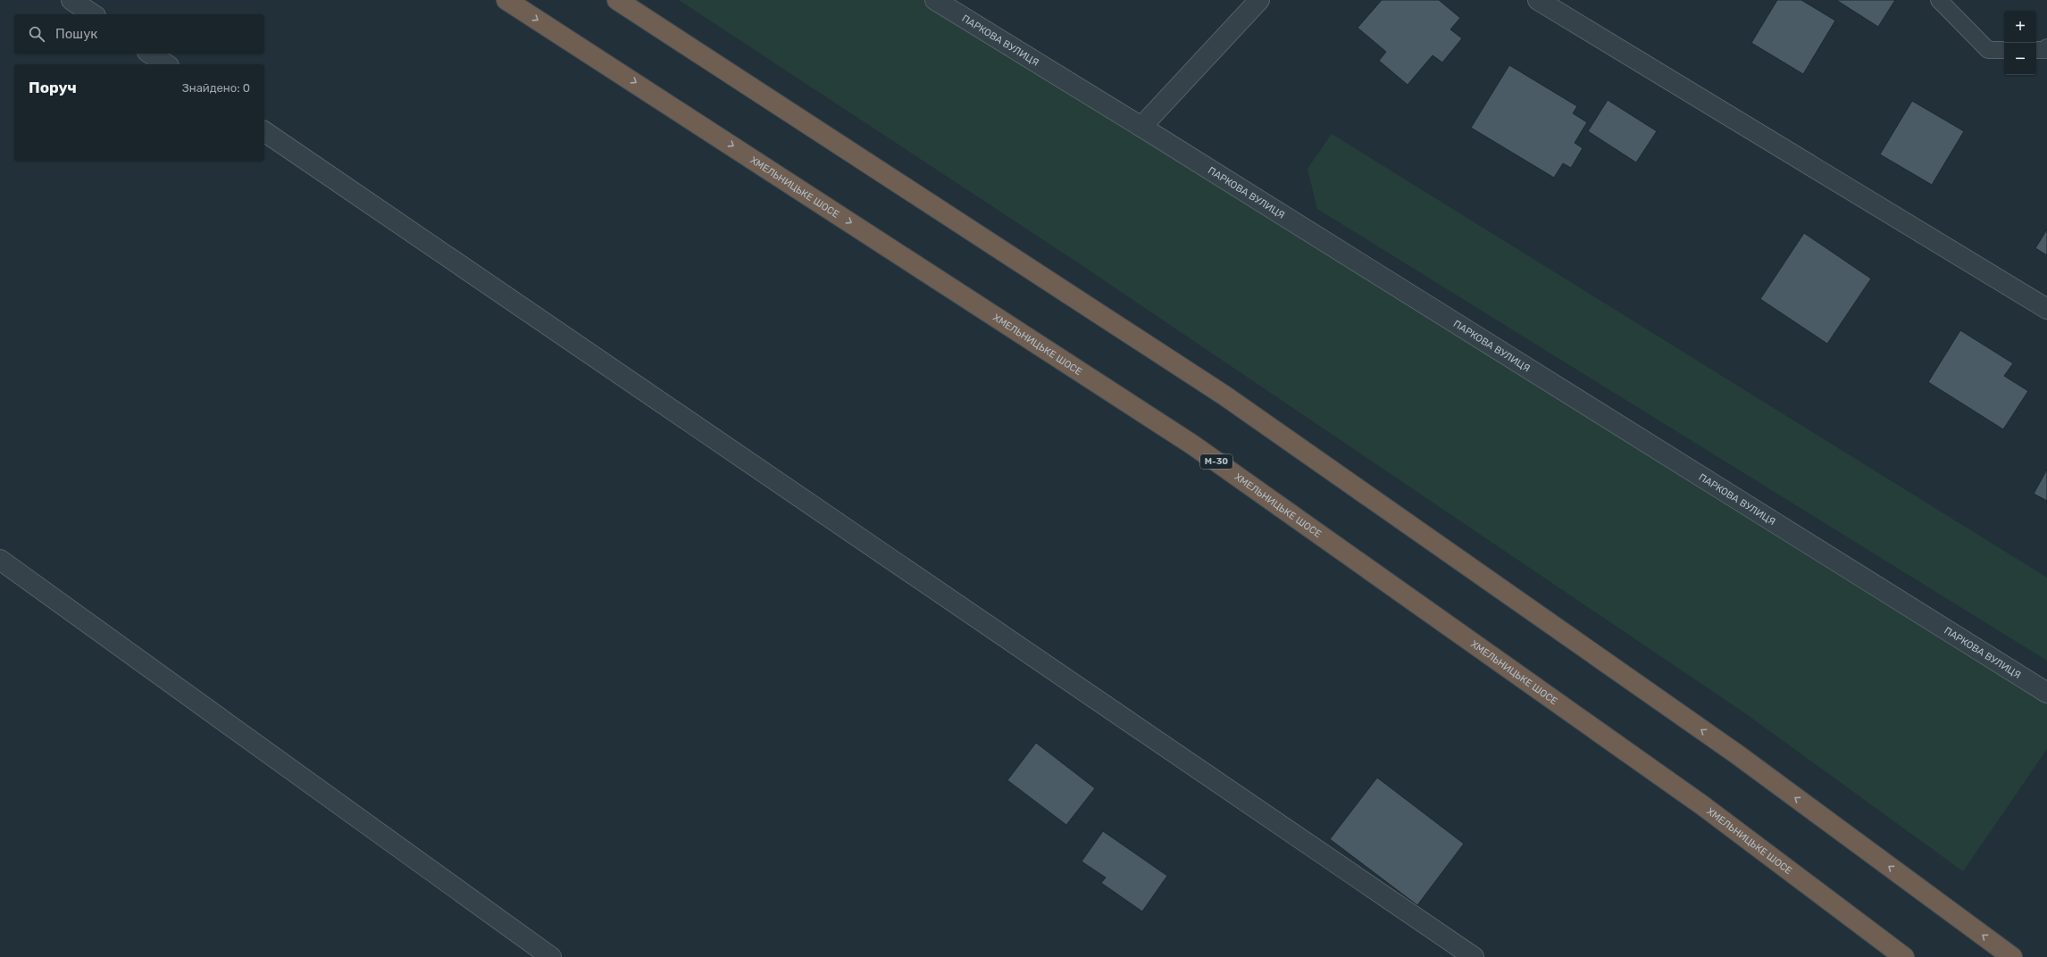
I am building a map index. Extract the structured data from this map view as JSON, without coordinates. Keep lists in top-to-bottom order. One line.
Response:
{"streets":{"highway":["ХМЕЛЬНИЦЬКЕ ШОСЕ","М-30"],"street":["ПАРКОВА ВУЛИЦЯ"]},"page":{"map_buttons":["+","−"],"search":"Пошук","heading":["Поруч","Знайдено: 0"]}}
